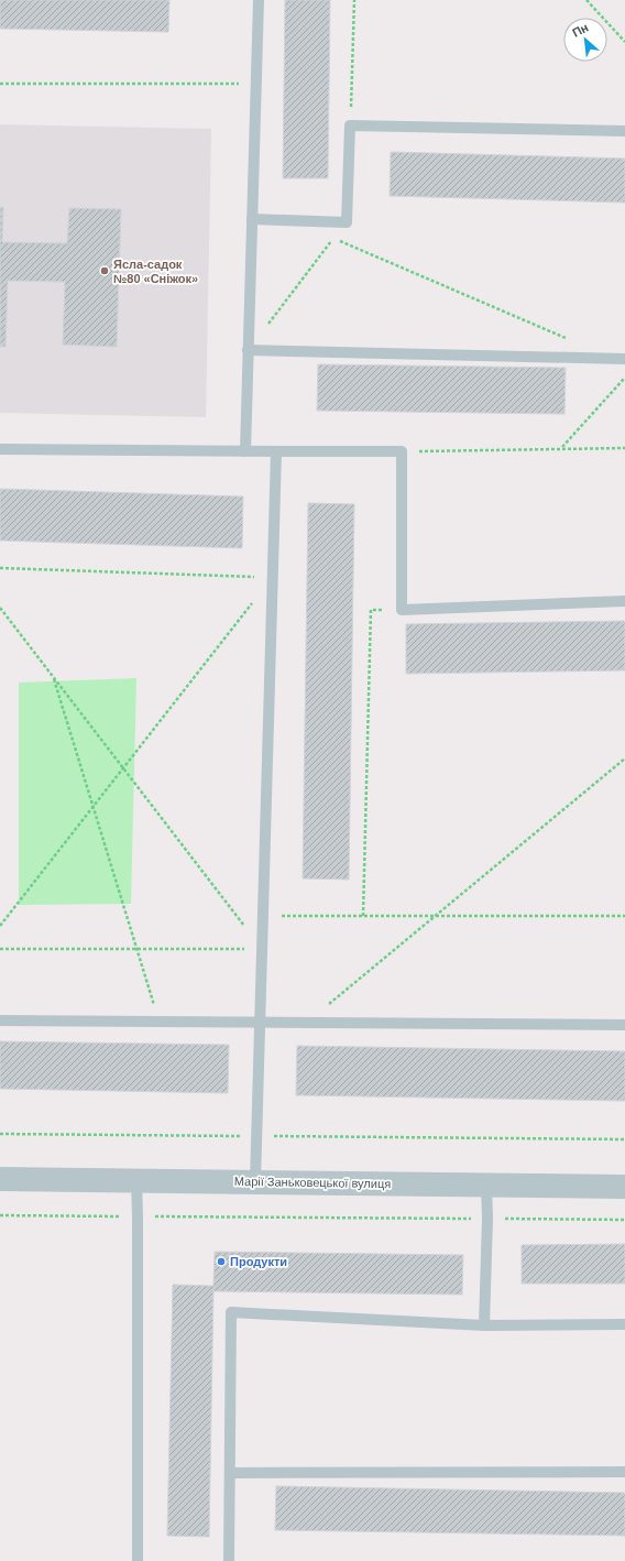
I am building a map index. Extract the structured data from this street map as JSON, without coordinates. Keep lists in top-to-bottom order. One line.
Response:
{"streets":{"street":["Марії Заньковецької вулиця"]},"places":["Ясла-садок №80 «Сніжок»","Продукти"],"north":"top left"}
